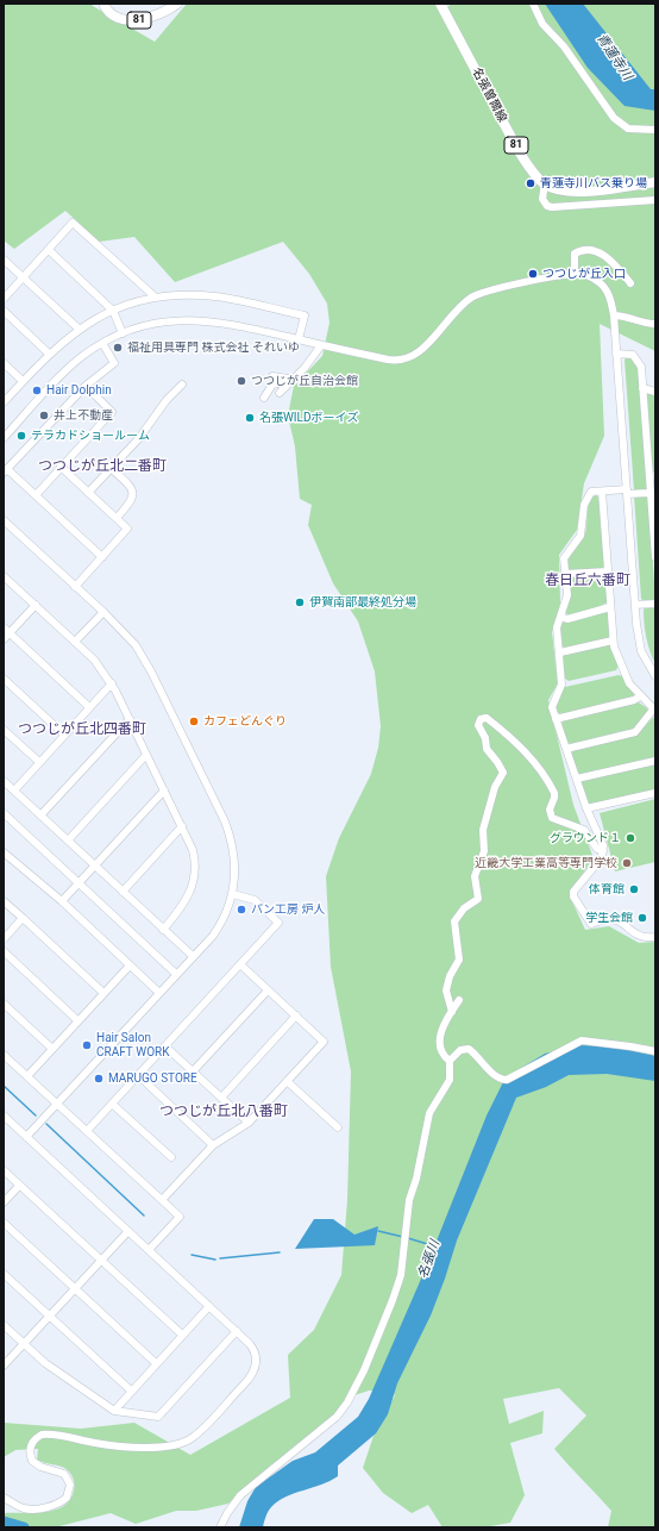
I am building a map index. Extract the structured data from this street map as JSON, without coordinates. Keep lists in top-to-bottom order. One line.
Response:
{"streets":{"main road":["81","名張曽爾線"]},"districts":["つつじが丘北二番町","春日丘六番町","つつじが丘北四番町","つつじが丘北八番町"],"water":["青蓮寺川","名張川"],"places":["青蓮寺川バス乗り場","つつじが丘入口","福祉用具専門 株式会社 それいゆ","つつじが丘自治会館","Hair Dolphin","井上不動産","名張WILDボーイズ","テラカドショールーム","伊賀南部最終処分場","カフェどんぐり","グラウンド１","近畿大学工業高等専門学校","体育館","パン工房 炉人","学生会館","Hair Salon CRAFT WORK","MARUGO STORE"]}
